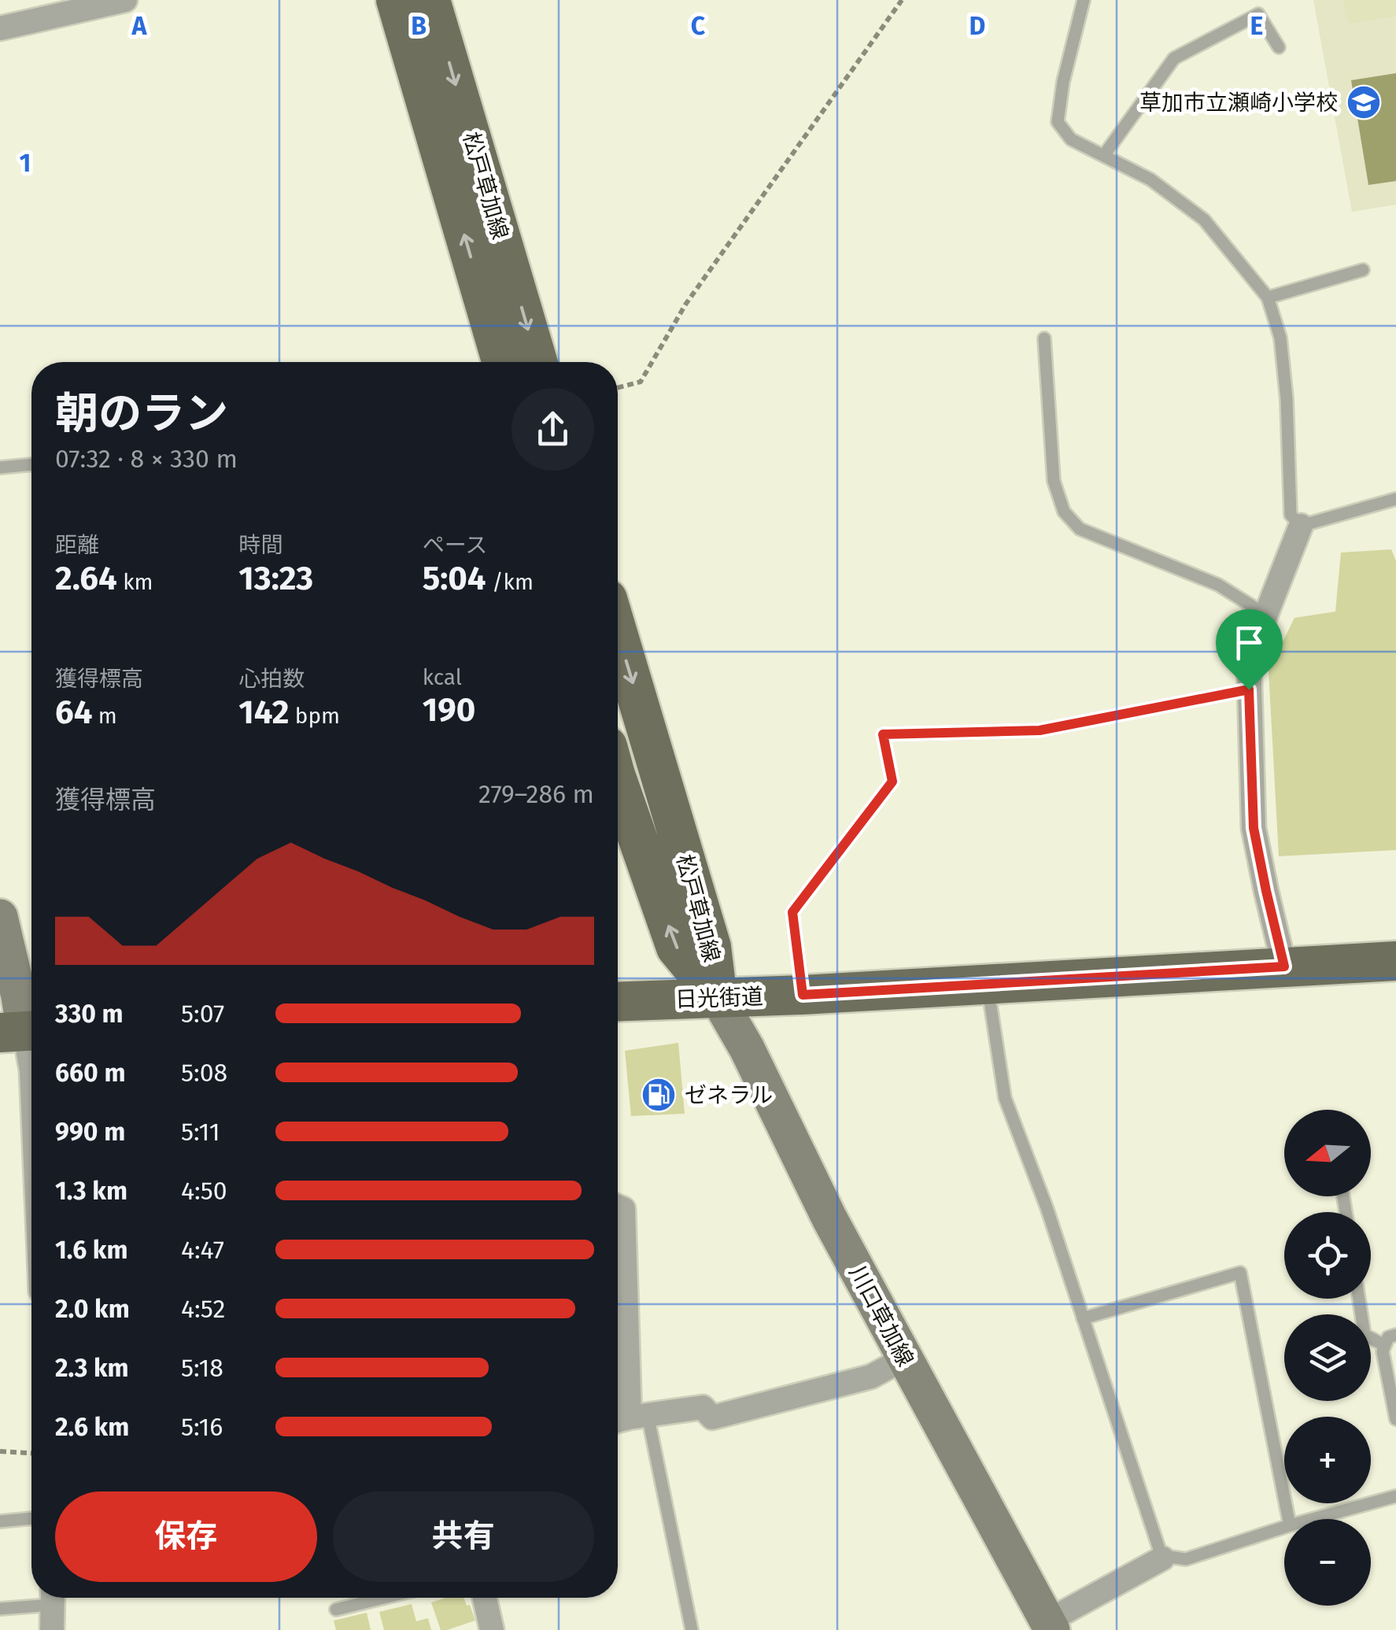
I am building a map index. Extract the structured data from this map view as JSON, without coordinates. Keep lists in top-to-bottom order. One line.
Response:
{"streets":{"main road":["松戸草加線","日光街道","川口草加線"]},"crossings":[["松戸草加線","日光街道"],["松戸草加線","川口草加線"],["日光街道","川口草加線"]],"places":{"school or university":["草加市立瀬崎小学校"],"fuel station":["ゼネラル"]},"north":"left","page":{"heading":["朝のラン","07:32 · 8 × 330 m"],"stats":[["距離","2.64 km"],["時間","13:23"],["ペース","5:04 /km"],["獲得標高","64 m"],["心拍数","142 bpm"],["kcal","190"]],"chart":["獲得標高","279–286 m"],"list":[{"name":"330 m","note":"5:07"},{"name":"660 m","note":"5:08"},{"name":"990 m","note":"5:11"},{"name":"1.3 km","note":"4:50"},{"name":"1.6 km","note":"4:47"},{"name":"2.0 km","note":"4:52"},{"name":"2.3 km","note":"5:18"},{"name":"2.6 km","note":"5:16"}],"map_buttons":["+","−"],"buttons":["保存","共有"]},"grid":{"columns":["A","B","C","D","E"],"rows":["1"]}}
